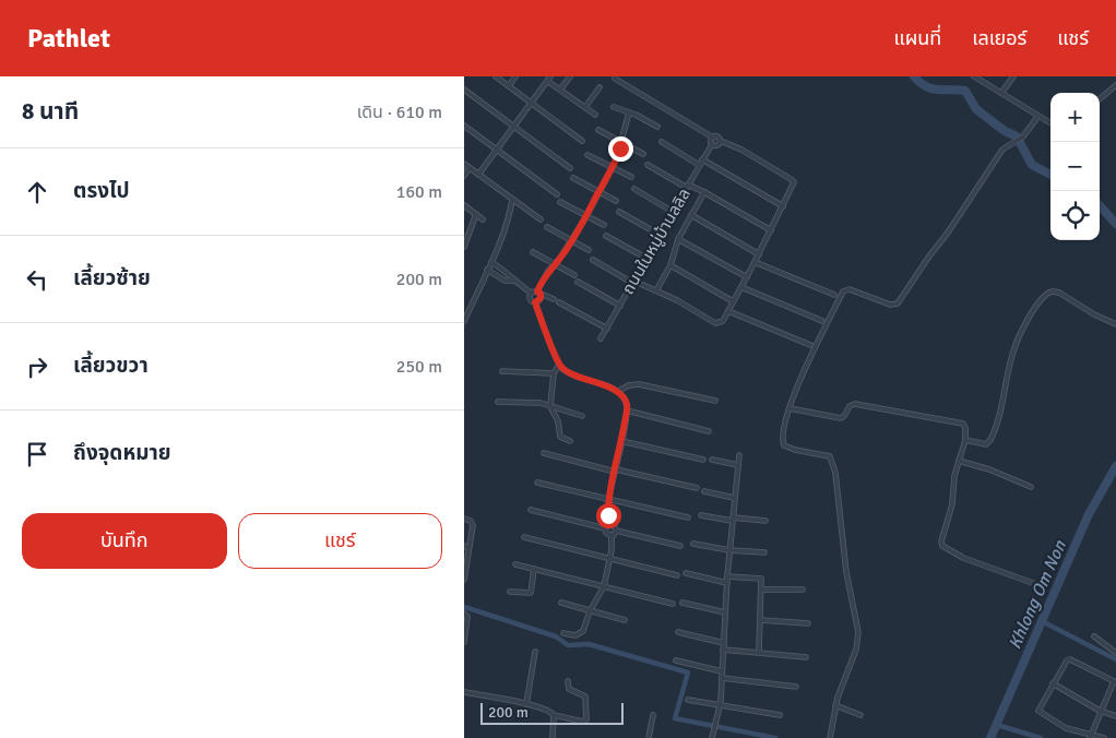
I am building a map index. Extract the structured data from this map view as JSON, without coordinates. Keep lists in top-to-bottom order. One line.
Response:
{"streets":{"street":["ถนนในหมู่บ้านลลิล"]},"water":["Khlong Om Non"],"scale_bar":"200 m","page":{"header":"Pathlet","nav":["แผนที่","เลเยอร์","แชร์"],"heading":["8 นาที","เดิน · 610 m"],"map_buttons":["+","−"],"list":[["ตรงไป","160 m"],["เลี้ยวซ้าย","200 m"],["เลี้ยวขวา","250 m"],"ถึงจุดหมาย"],"buttons":["บันทึก","แชร์"],"scale":"200 m"}}
